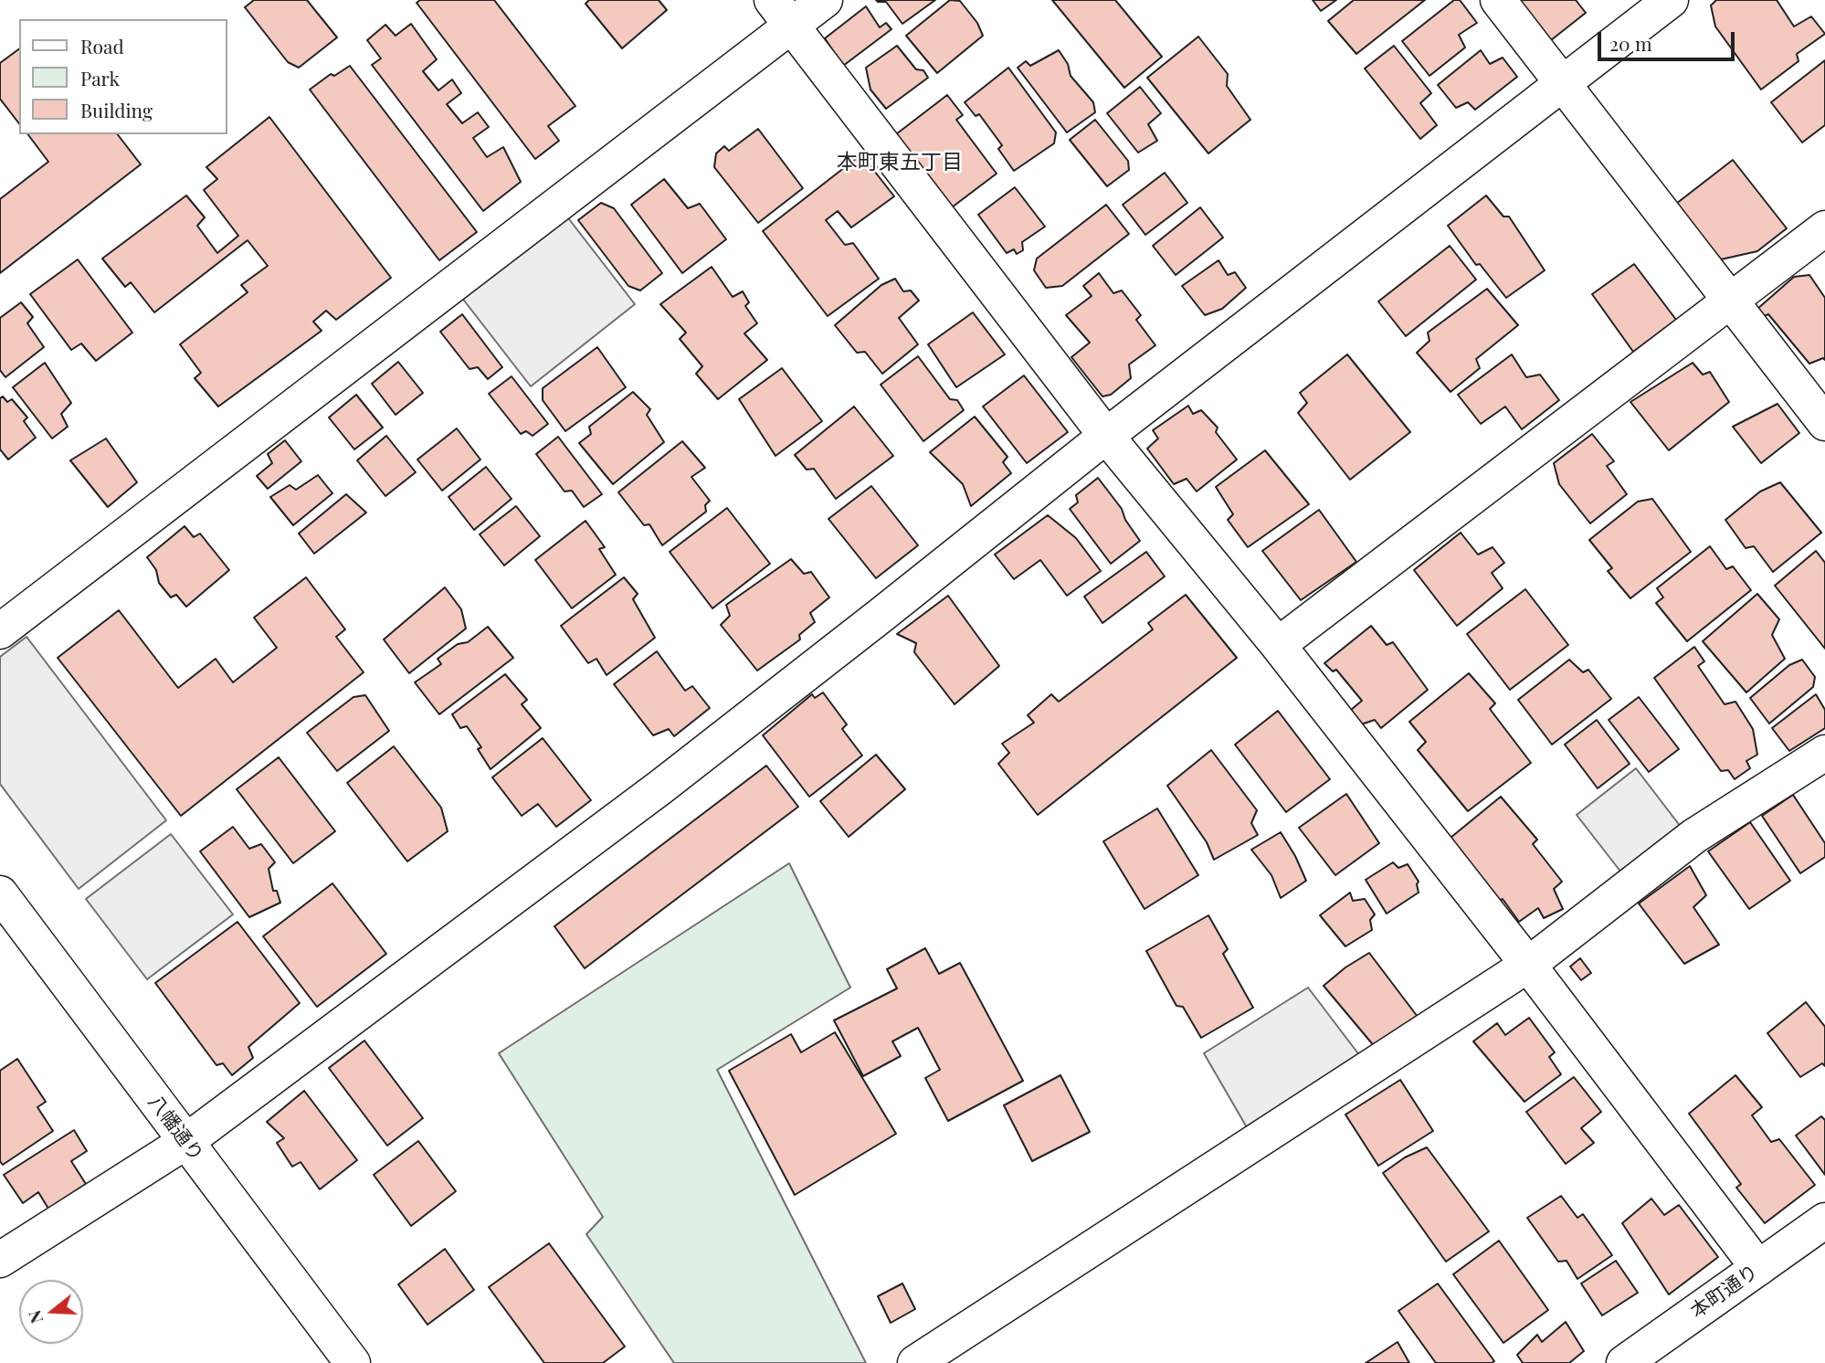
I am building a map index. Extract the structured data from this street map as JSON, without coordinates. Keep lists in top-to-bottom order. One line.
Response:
{"streets":{"street":["八幡通り","本町通り"]},"districts":["本町東五丁目"],"legend":["Road","Park","Building"],"scale_bar":"20 m","north":"left"}
